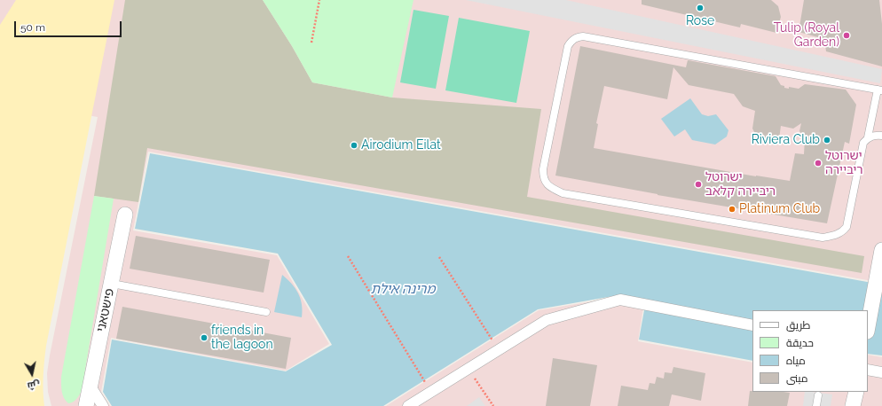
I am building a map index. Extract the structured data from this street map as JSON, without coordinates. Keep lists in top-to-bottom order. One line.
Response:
{"streets":{"street":["פישטאני"]},"water":["מרינה אילת"],"places":["Rose","Tulip (Royal Garden)","Riviera Club","Airodium Eilat","ישרוטל ריביירה","ישרוטל ריביירה קלאב","Platinum Club","friends in the lagoon"],"legend":["طريق","حديقة","مياه","مبنى"],"scale_bar":"50 m","north":"bottom"}
